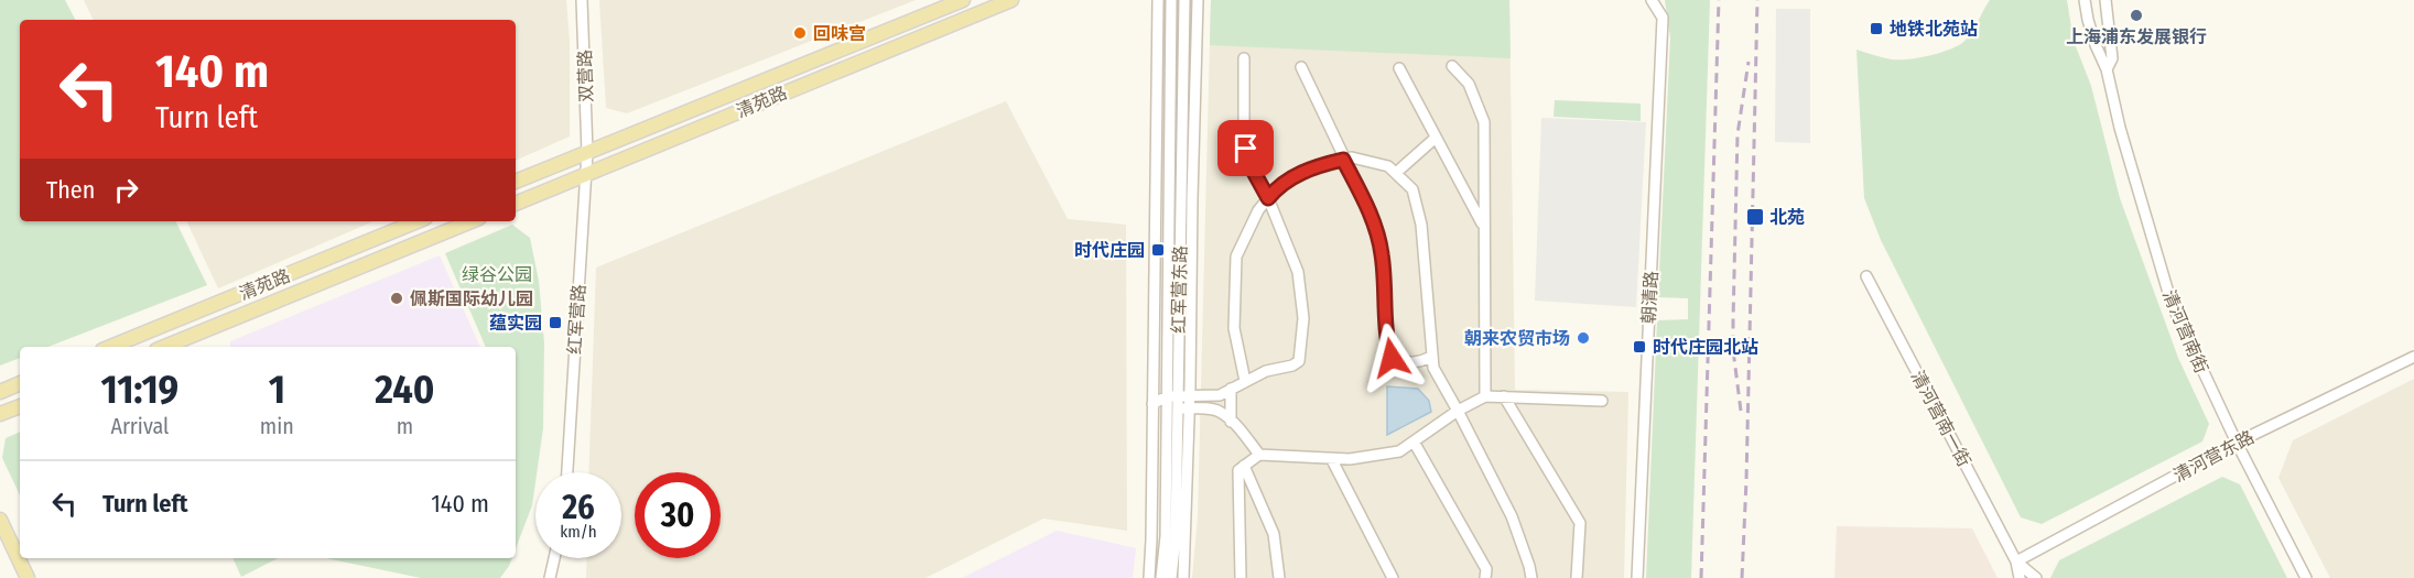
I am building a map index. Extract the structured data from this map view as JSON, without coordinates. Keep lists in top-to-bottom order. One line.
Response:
{"streets":{"main road":["清苑路"],"street":["双营路","红军营东路","朝清路","红军营路","清河营南街","清河营南一街","清河营东路"]},"crossings":[["双营路","清苑路"],["双营路","红军营路"],["清苑路","红军营路"],["清河营南街","清河营东路"],["清河营南一街","清河营东路"]],"parks":["绿谷公园"],"places":{"other":["上海浦东发展银行","回味宫","佩斯国际幼儿园","朝来农贸市场"],"transit":["地铁北苑站","北苑","时代庄园","蕴实园","时代庄园北站"]},"page":{"turn":["140 m","Turn left"],"then":"Then","eta":["11:19","Arrival","1","min","240","m"],"list":[{"name":"Turn left","value":"140 m"}],"speed":"26 km/h","limit":"30"}}
